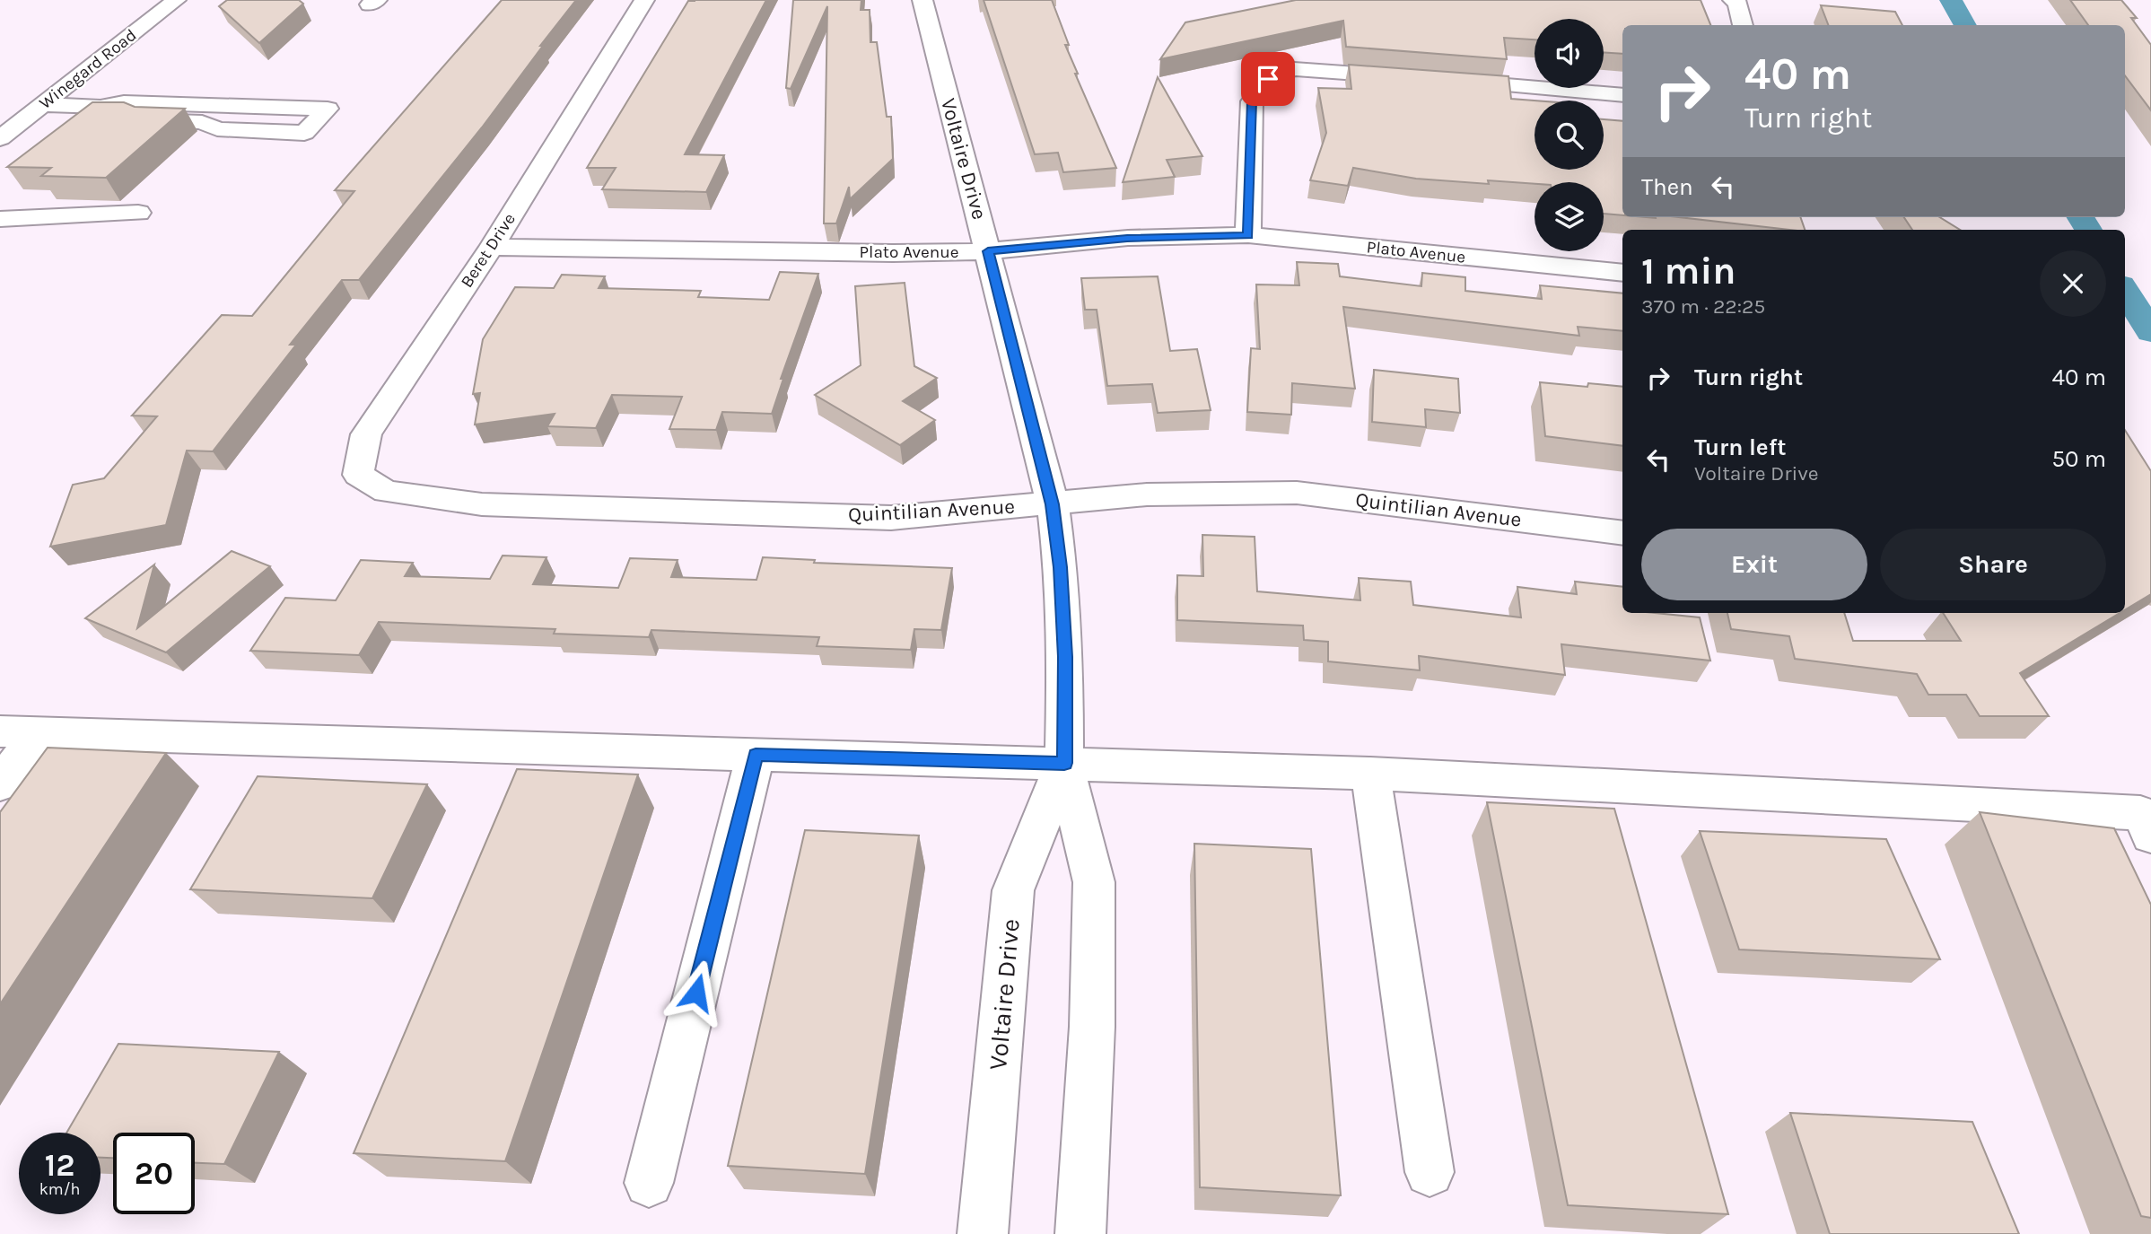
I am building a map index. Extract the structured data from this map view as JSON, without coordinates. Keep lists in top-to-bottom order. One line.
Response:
{"streets":{"street":["Winegard Road","Voltaire Drive","Beret Drive","Plato Avenue","Quintilian Avenue"]},"crossings":[["Voltaire Drive","Plato Avenue"],["Voltaire Drive","Quintilian Avenue"],["Beret Drive","Plato Avenue"],["Beret Drive","Quintilian Avenue"]],"page":{"turn":["40 m","Turn right"],"then":"Then","heading":["1 min","370 m · 22:25"],"list":[{"name":"Turn right","value":"40 m"},{"name":"Turn left","note":"Voltaire Drive","value":"50 m"}],"buttons":["Exit","Share"],"speed":"12 km/h","limit":"20"}}
